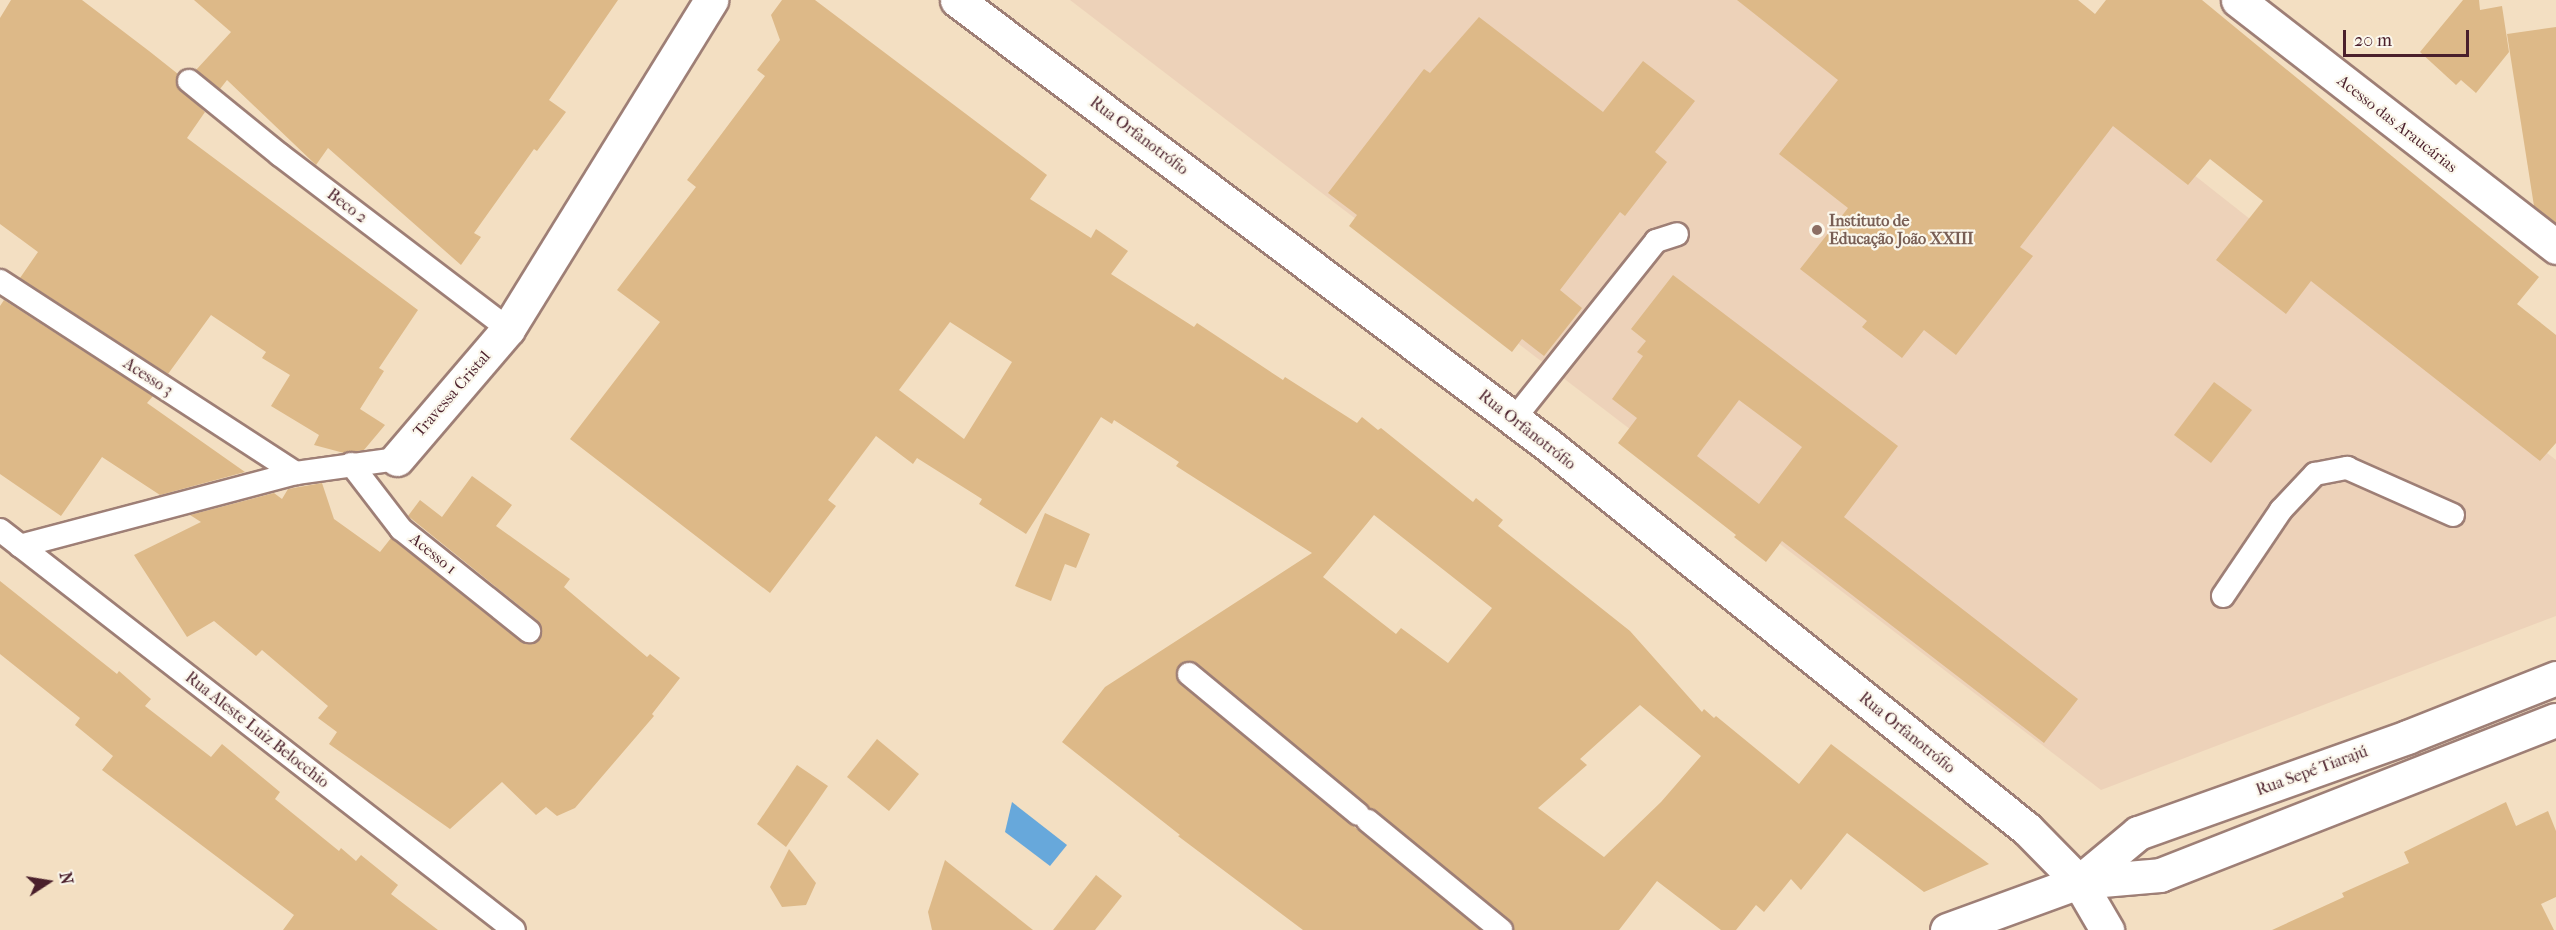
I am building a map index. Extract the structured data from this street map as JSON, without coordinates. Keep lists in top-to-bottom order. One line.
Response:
{"streets":{"street":["Acesso das Araucárias","Rua Orfanotrófio","Travessa Cristal","Rua Sepé Tiarajú"],"lane":["Beco 2","Acesso 3","Acesso 1","Rua Aleste Luiz Belocchio"]},"crossings":[["Rua Orfanotrófio","Rua Sepé Tiarajú"],["Beco 2","Travessa Cristal"],["Acesso 3","Travessa Cristal"],["Travessa Cristal","Acesso 1"],["Travessa Cristal","Rua Aleste Luiz Belocchio"]],"places":["Instituto de Educação João XXIII"],"scale_bar":"20 m","north":"right"}
